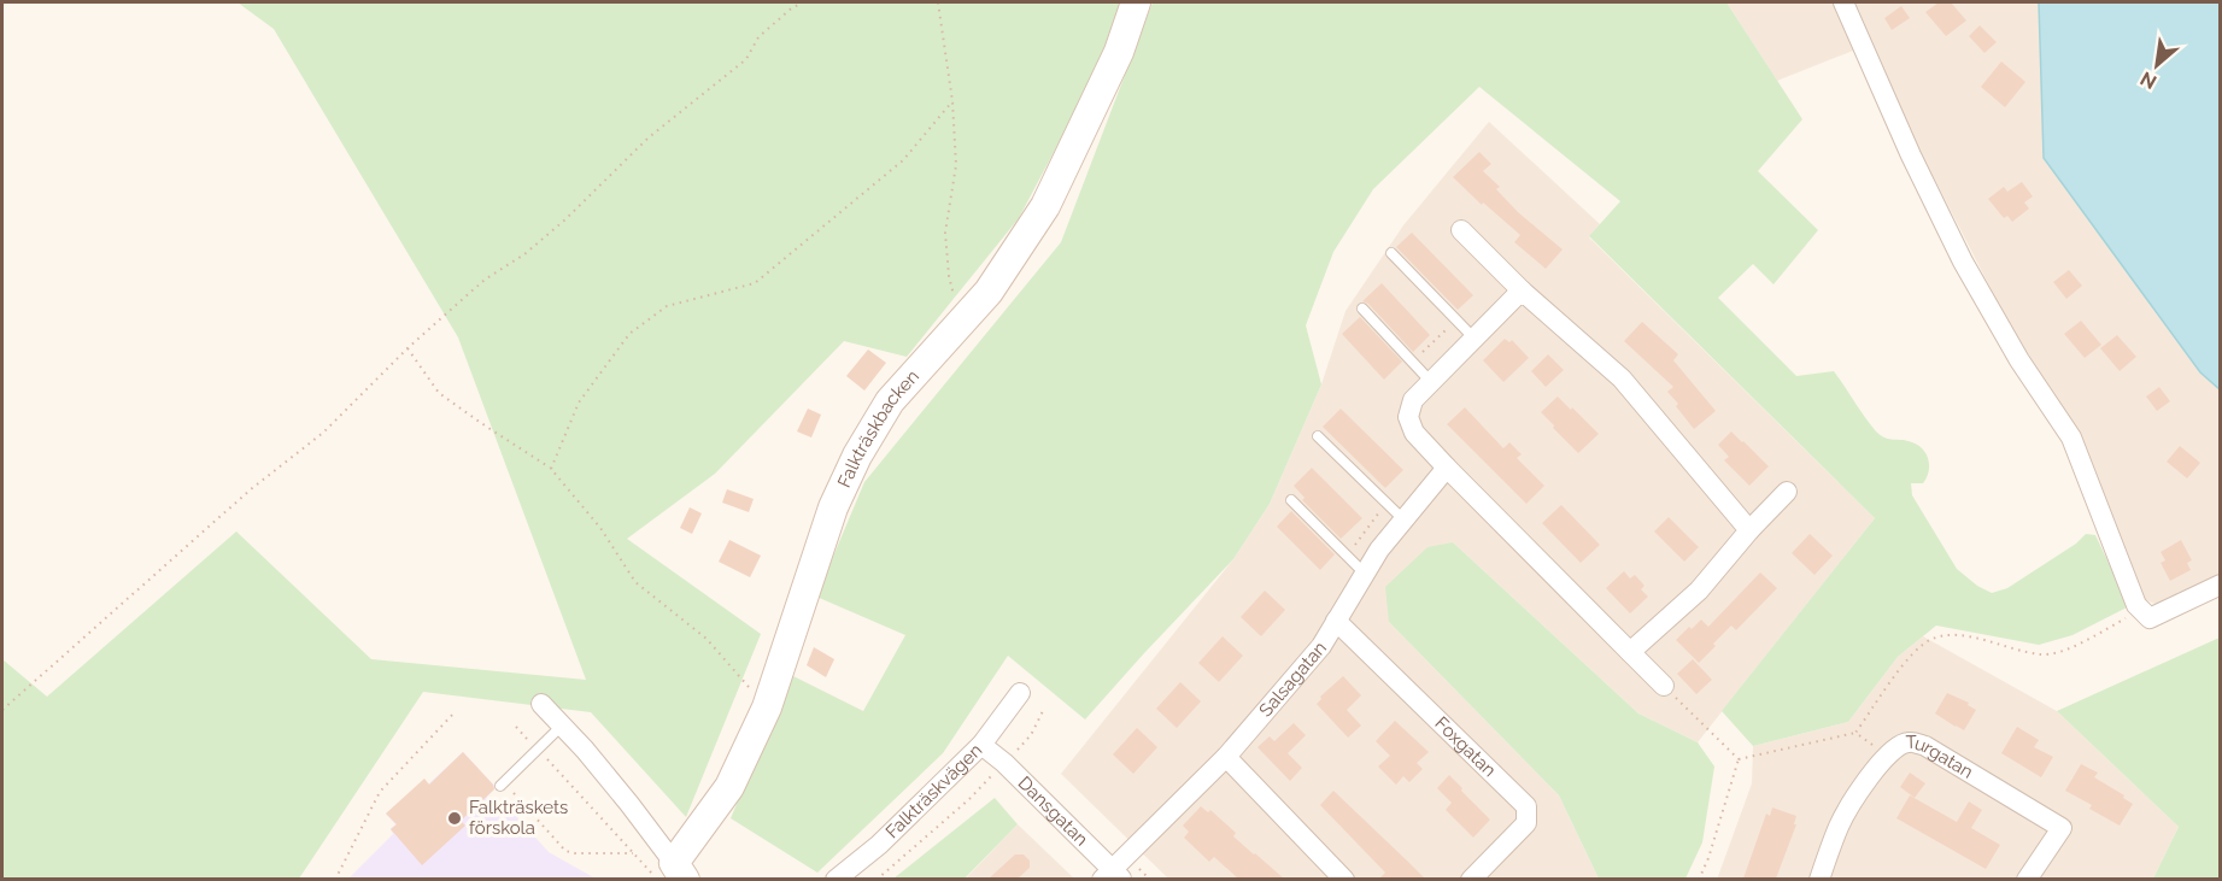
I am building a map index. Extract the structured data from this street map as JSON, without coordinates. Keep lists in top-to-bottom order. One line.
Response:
{"streets":{"street":["Falkträskbacken","Salsagatan","Foxgatan","Turgatan","Falkträskvägen","Dansgatan"]},"crossings":[["Salsagatan","Foxgatan"],["Salsagatan","Dansgatan"],["Falkträskvägen","Dansgatan"]],"places":["Falkträskets förskola"],"north":"bottom left"}
